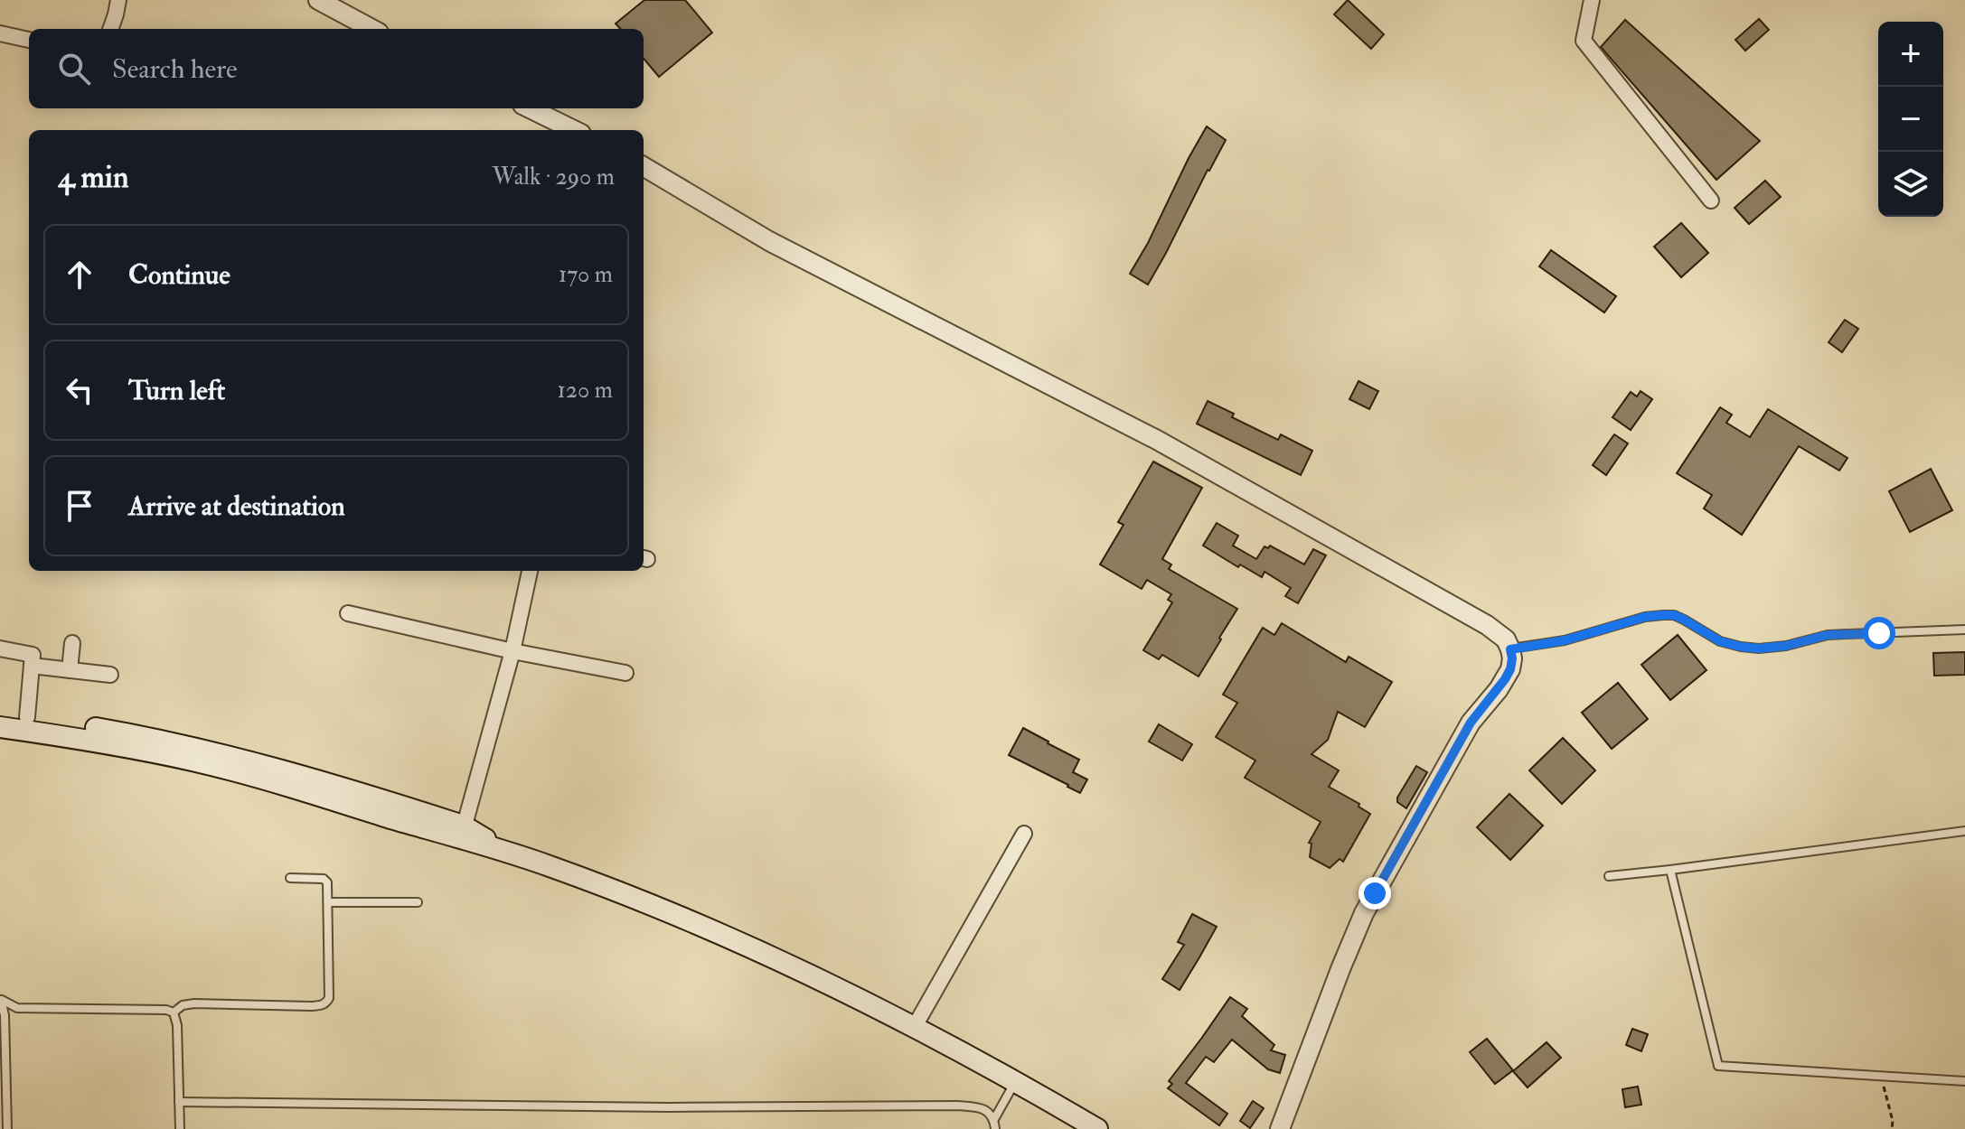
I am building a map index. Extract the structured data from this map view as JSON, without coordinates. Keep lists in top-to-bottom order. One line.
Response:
{"page":{"map_buttons":["+","−"],"search":"Search here","heading":["4 min","Walk · 290 m"],"list":[["Continue","170 m"],["Turn left","120 m"],"Arrive at destination"]}}
